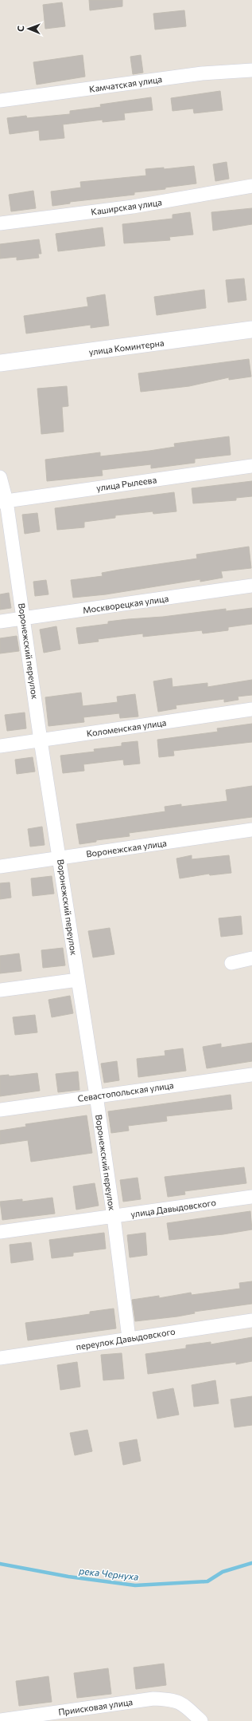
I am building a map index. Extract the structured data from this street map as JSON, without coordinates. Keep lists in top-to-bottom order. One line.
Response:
{"streets":{"street":["Камчатская улица","Каширская улица","улица Коминтерна","улица Рылеева","Москворецкая улица","Воронежский переулок","Коломенская улица","Воронежская улица","Севастопольская улица","улица Давыдовского","переулок Давыдовского","Приисковая улица"]},"crossings":[["улица Рылеева","Воронежский переулок"],["Москворецкая улица","Воронежский переулок"],["Воронежский переулок","Коломенская улица"],["Воронежский переулок","Воронежская улица"],["Воронежский переулок","Севастопольская улица"],["Воронежский переулок","улица Давыдовского"],["Воронежский переулок","переулок Давыдовского"]],"water":["река Чернуха"],"north":"left"}
